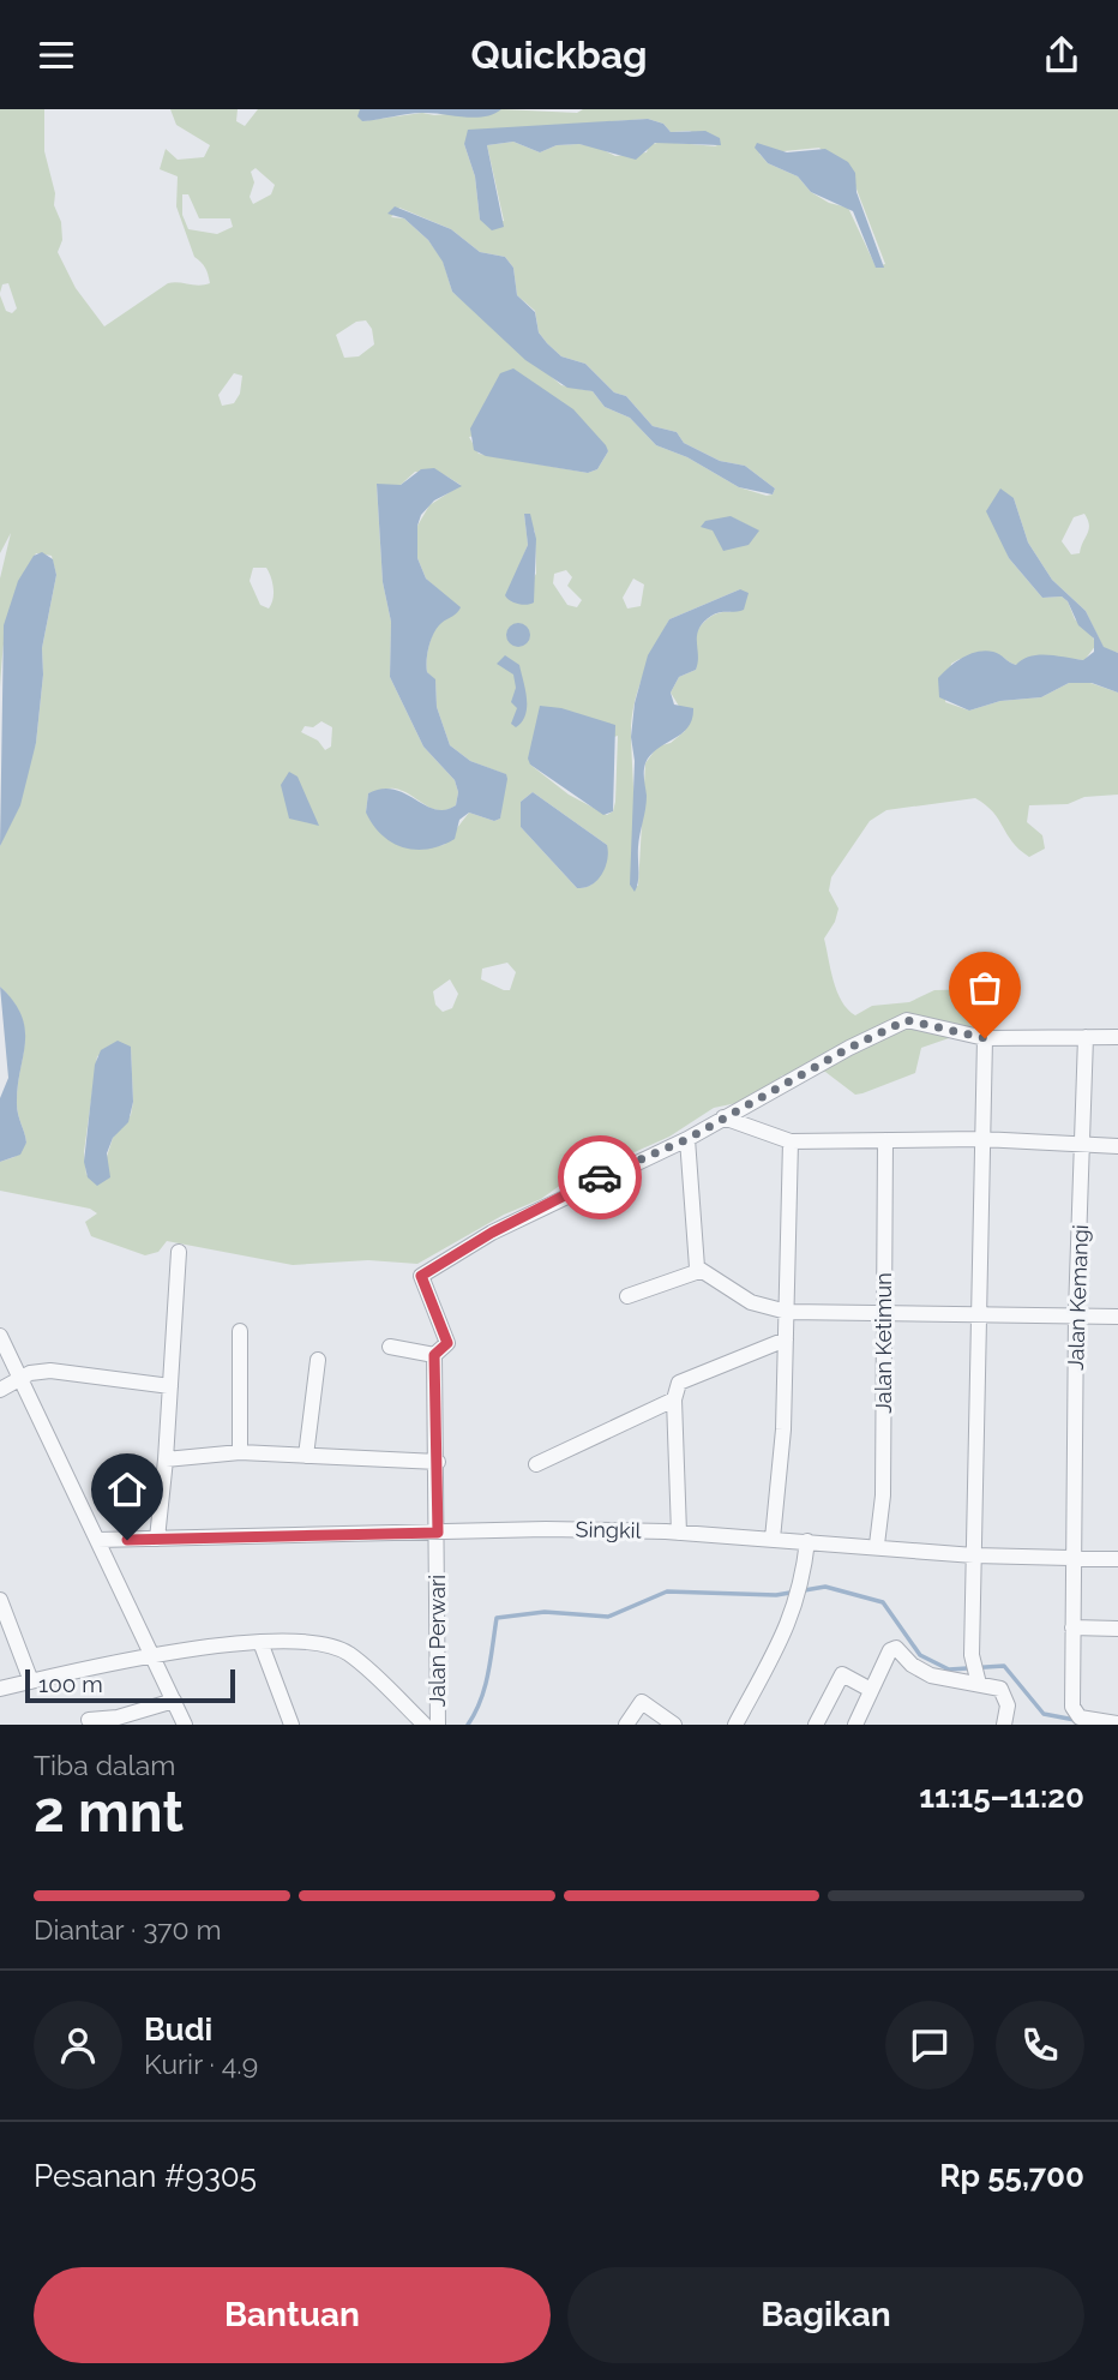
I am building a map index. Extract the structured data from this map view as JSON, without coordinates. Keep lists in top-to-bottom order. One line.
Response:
{"streets":{"street":["Jalan Kemangi","Jalan Ketimun","Singkil","Jalan Perwari"]},"crossings":[["Jalan Kemangi","Singkil"],["Jalan Kemangi","Jalan Perwari"],["Jalan Ketimun","Singkil"],["Singkil","Jalan Perwari"]],"scale_bar":"100 m","page":{"header":"Quickbag","scale":"100 m","heading":["2 mnt","Tiba dalam","11:15–11:20"],"panel":["Budi","Kurir · 4.9","Pesanan #9305","Rp 55,700"],"bar":"Diantar · 370 m","buttons":["Bantuan","Bagikan"]}}
